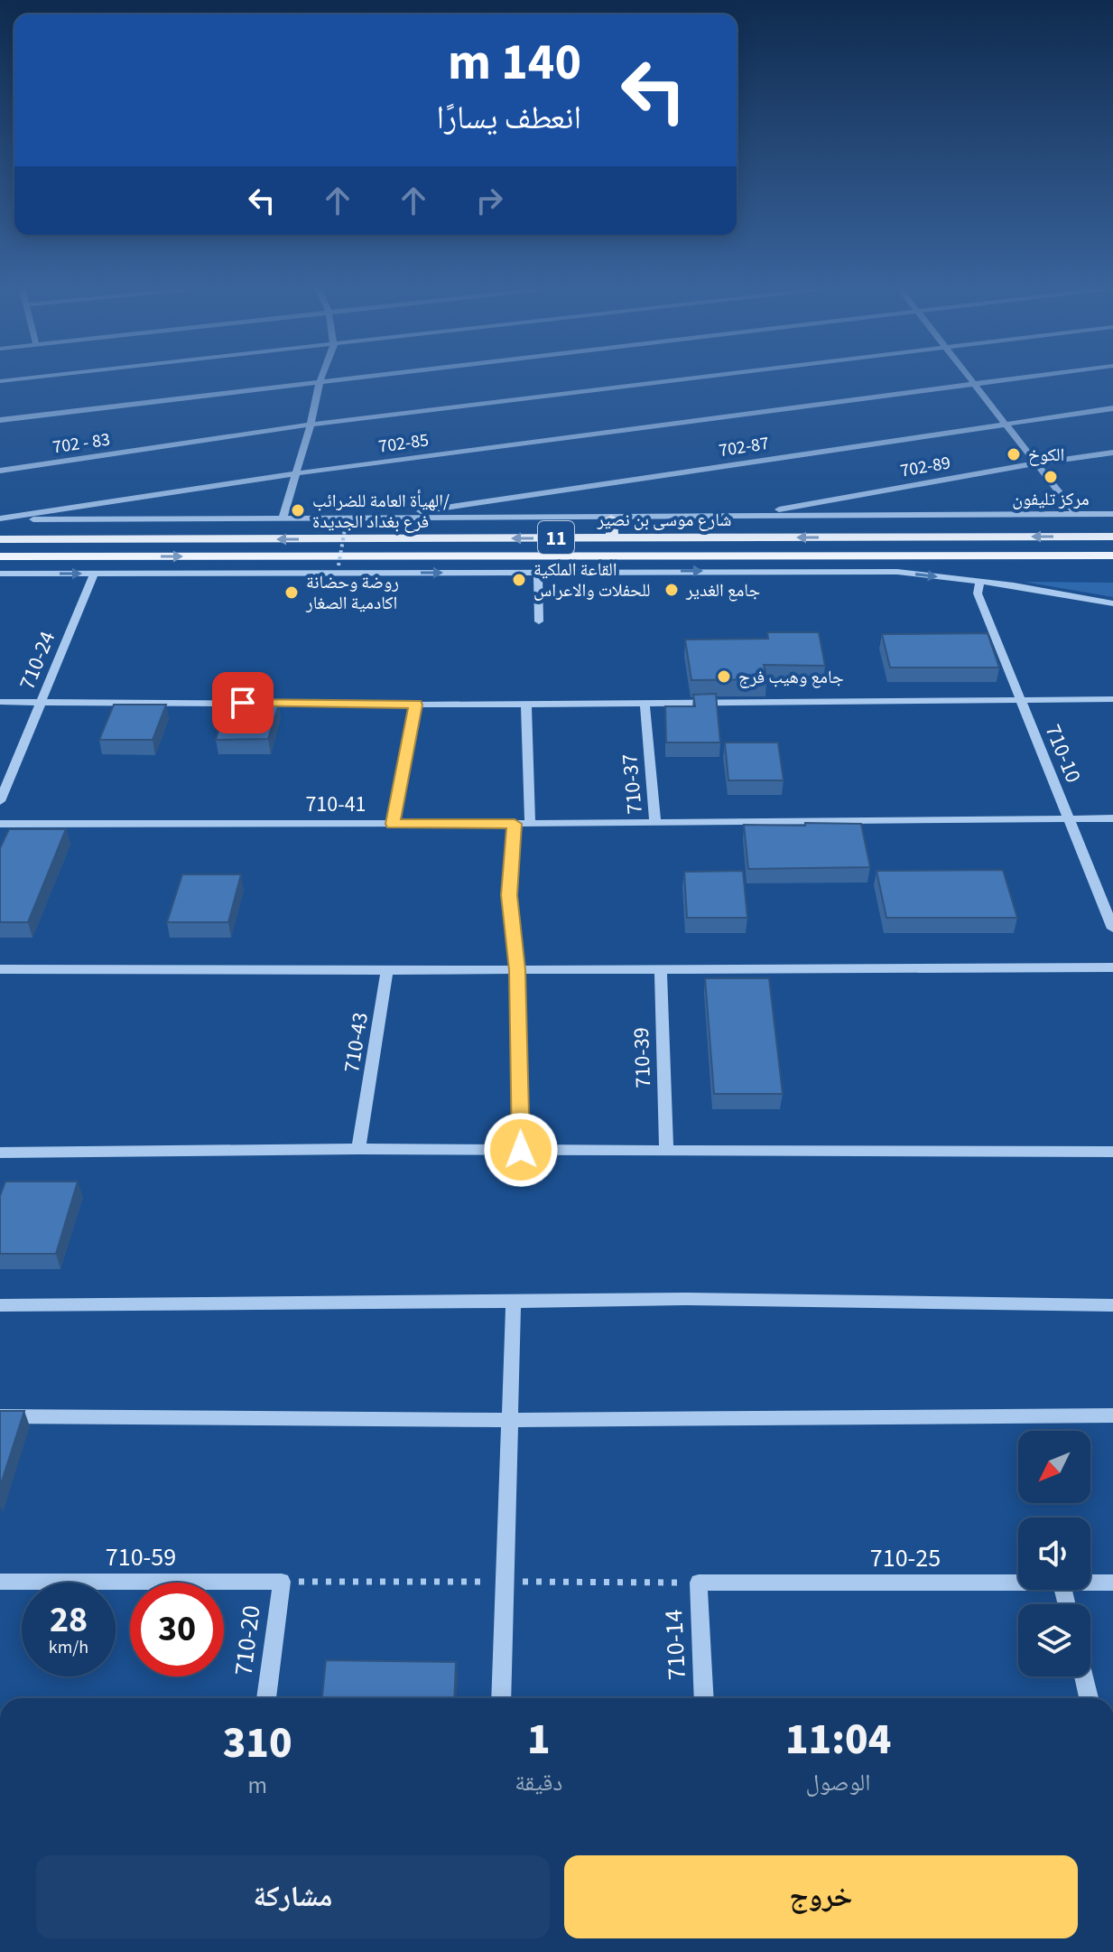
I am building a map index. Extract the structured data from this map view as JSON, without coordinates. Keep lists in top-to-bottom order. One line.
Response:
{"streets":{"main road":["شارع موسى بن نصير","11"],"street":["702 - 83","702-85","702-87","702-89","710-24","710-10","710-37","710-41","710-43","710-39","710-59","710-25","710-20","710-14"]},"crossings":[["710-10","710-37"],["710-59","710-20"],["710-25","710-14"]],"places":["الكوخ","مركز تليفون","الهيأة العامة للضرائب/ فرع بغداد الجديدة","القاعة الملكية للحفلات والاعراس","جامع الغدير","روضة وحضانة اكادمية الصغار","جامع وهيب فرج"],"north":"bottom left","page":{"turn":["140 m","انعطف يسارًا"],"speed":"28 km/h","limit":"30","eta":["11:04","الوصول","1","دقيقة","310","m"],"buttons":["خروج","مشاركة"]}}
